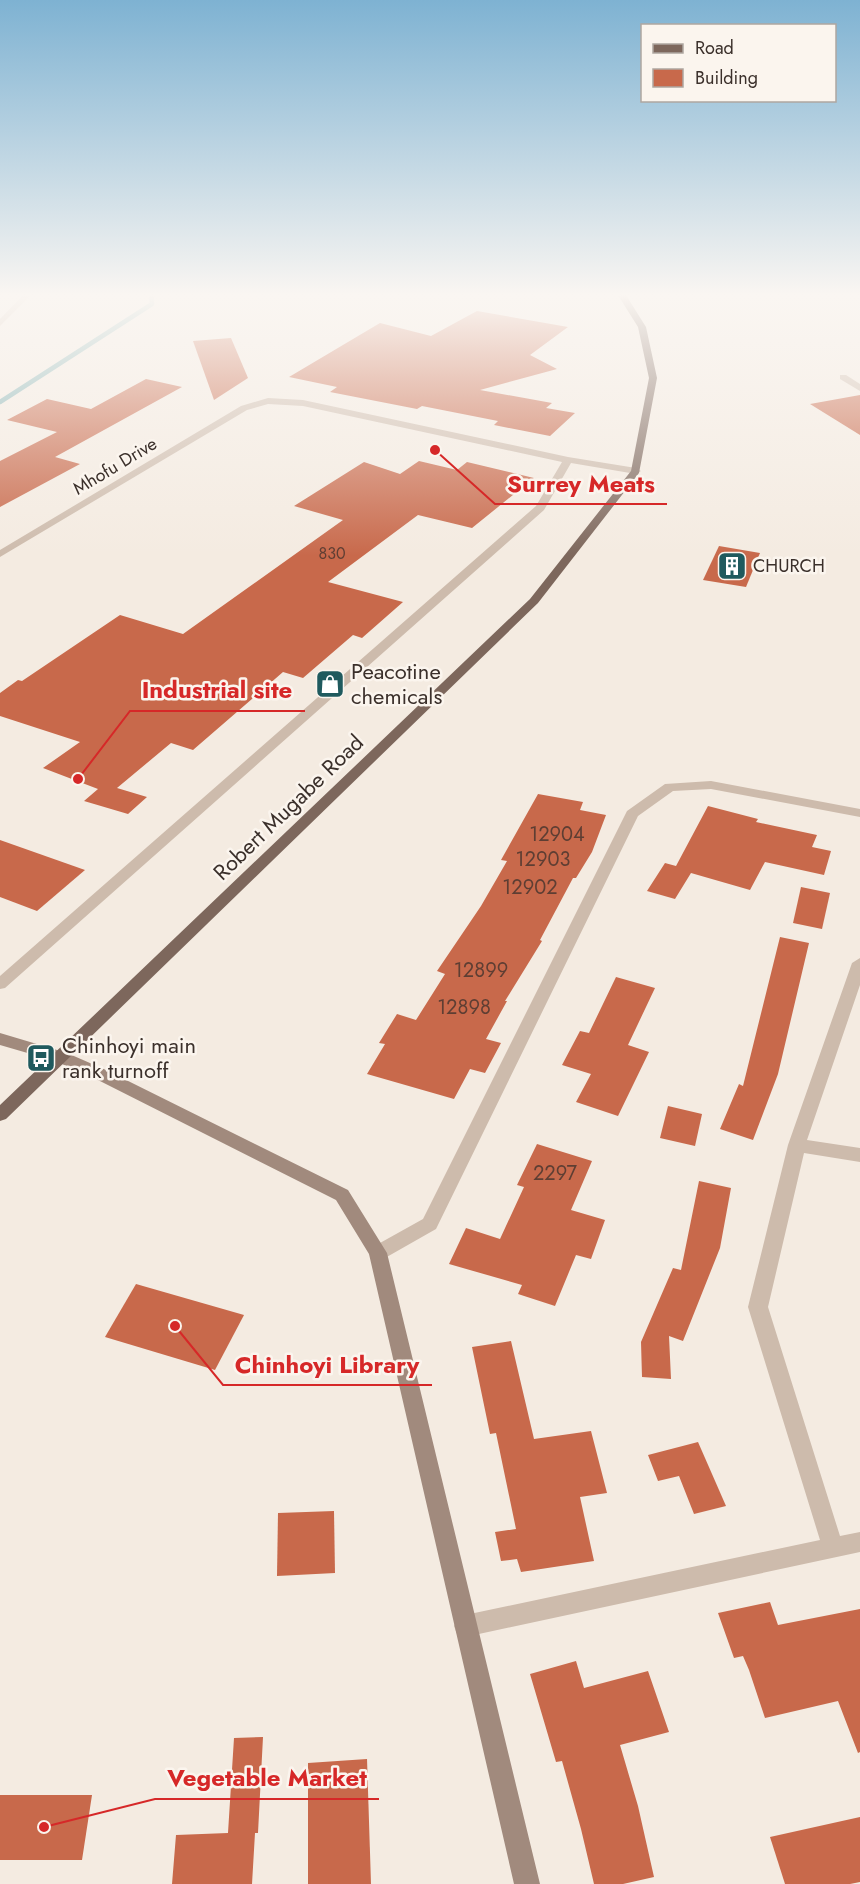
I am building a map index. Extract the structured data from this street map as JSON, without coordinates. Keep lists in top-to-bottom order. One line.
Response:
{"streets":{"main road":["Robert Mugabe Road"],"street":["Mhofu Drive"]},"crossings":[["Mhofu Drive","Robert Mugabe Road"]],"places":{"other":["Surrey Meats","Industrial site","Chinhoyi Library","Vegetable Market"],"building":["CHURCH"],"shop":["Peacotine chemicals"],"bus stop":["Chinhoyi main rank turnoff"]},"house_numbers":["830","12904","12903","12902","12899","12898","2297"],"legend":["Road","Building"]}
